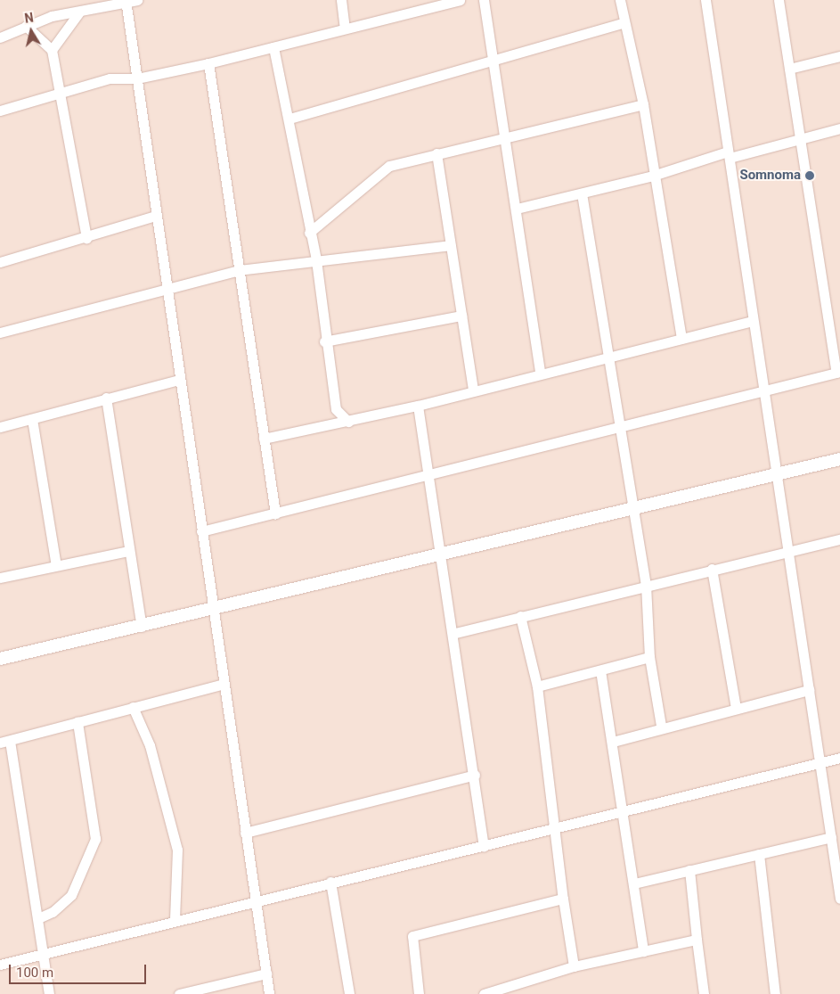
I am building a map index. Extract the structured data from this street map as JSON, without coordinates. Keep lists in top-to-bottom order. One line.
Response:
{"places":["Somnoma"],"scale_bar":"100 m","north":"top"}
